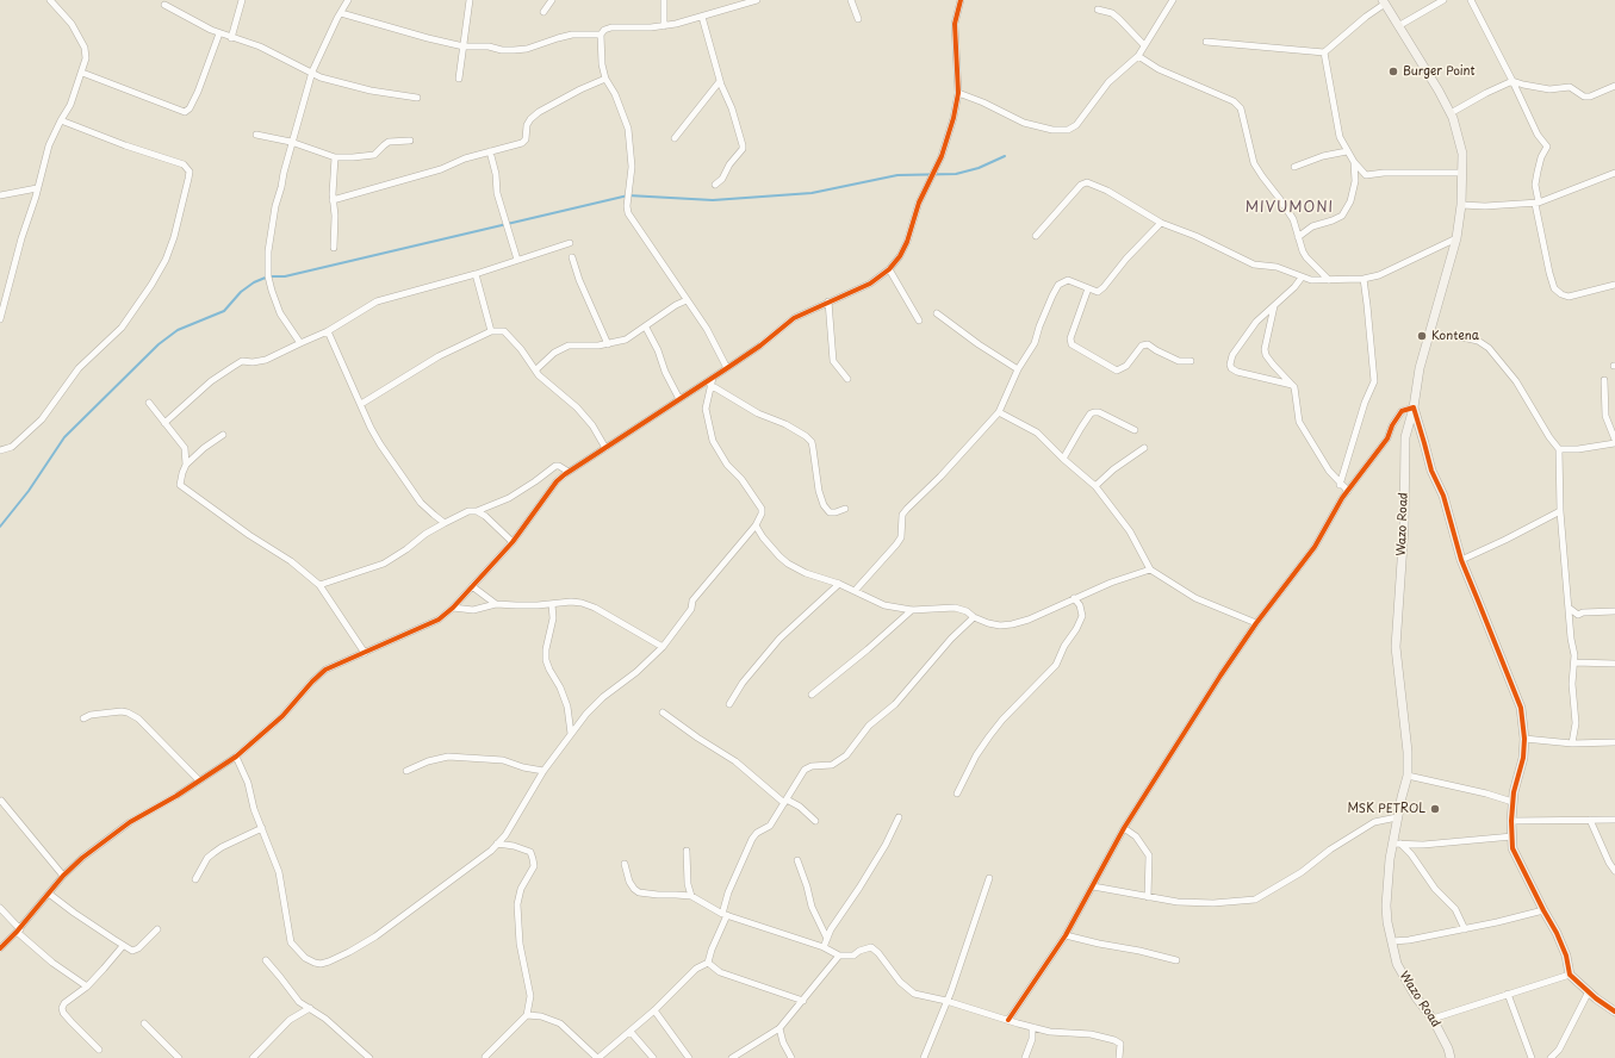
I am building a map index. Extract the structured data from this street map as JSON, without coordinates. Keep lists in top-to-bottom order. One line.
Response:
{"streets":{"main road":["Wazo Road"]},"districts":["MIVUMONI"],"places":["Burger Point","Kontena","MSK PETROL"]}
